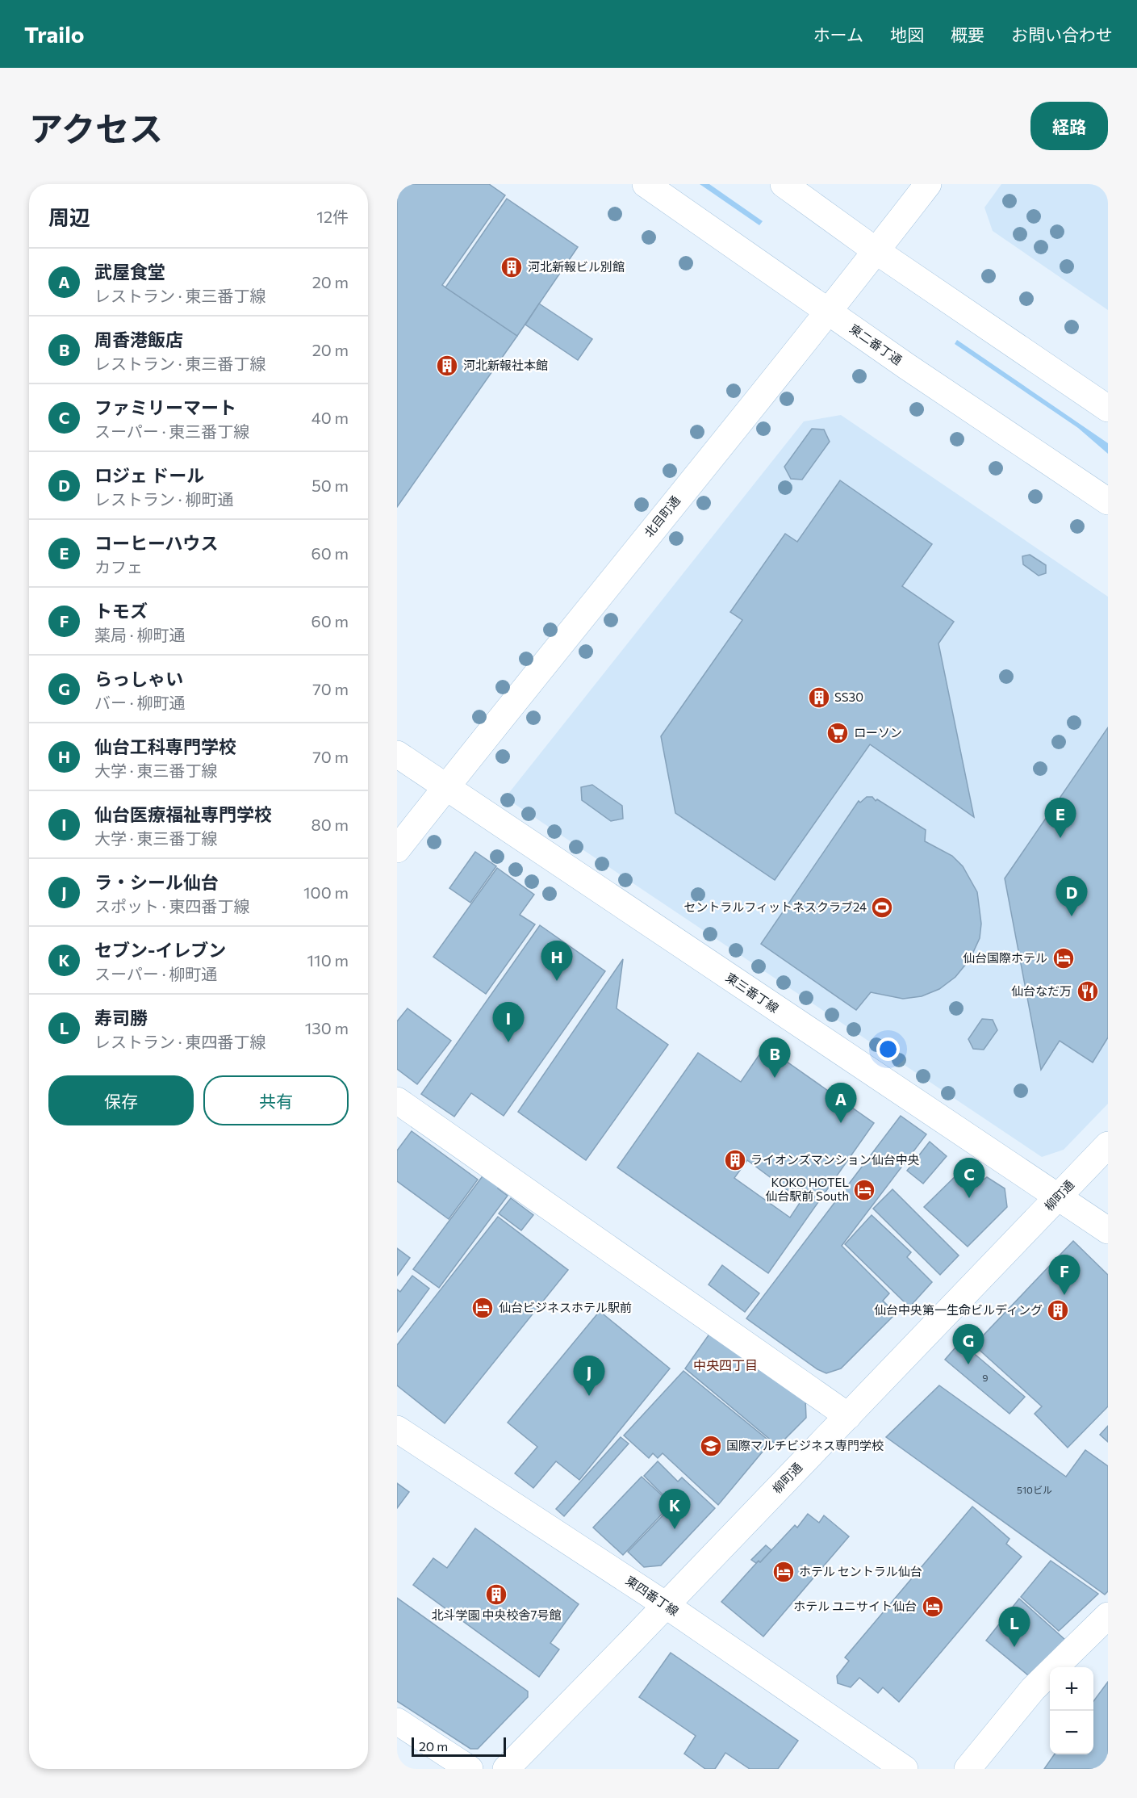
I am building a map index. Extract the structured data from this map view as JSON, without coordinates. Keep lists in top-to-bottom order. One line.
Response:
{"streets":{"main road":["東二番丁通","北目町通","東三番丁線","柳町通","東四番丁線"]},"crossings":[["東二番丁通","北目町通"],["北目町通","東三番丁線"],["東三番丁線","柳町通"],["柳町通","東四番丁線"]],"districts":["中央四丁目"],"places":{"building":["河北新報ビル別館","河北新報社本館","SS30","ライオンズマンション仙台中央","仙台中央第一生命ビルディング","北斗学園 中央校舎7号館"],"supermarket":["ローソン"],"sports":["セントラルフィットネスクラブ24"],"hotel":["仙台国際ホテル","KOKO HOTEL 仙台駅前 South","仙台ビジネスホテル駅前","ホテル セントラル仙台","ホテル ユニサイト仙台"],"restaurant":["仙台なだ万"],"school or university":["国際マルチビジネス専門学校"]},"house_numbers":["9","510ビル"],"scale_bar":"20 m","page":{"header":"Trailo","nav":["ホーム","地図","概要","お問い合わせ"],"title":"アクセス","buttons":["経路",["保存","共有"]],"heading":["周辺","12件"],"list":[{"mark":"A","name":"武屋食堂","note":"レストラン · 東三番丁線","value":"20 m"},{"mark":"B","name":"周香港飯店","note":"レストラン · 東三番丁線","value":"20 m"},{"mark":"C","name":"ファミリーマート","note":"スーパー · 東三番丁線","value":"40 m"},{"mark":"D","name":"ロジェ ドール","note":"レストラン · 柳町通","value":"50 m"},{"mark":"E","name":"コーヒーハウス","note":"カフェ","value":"60 m"},{"mark":"F","name":"トモズ","note":"薬局 · 柳町通","value":"60 m"},{"mark":"G","name":"らっしゃい","note":"バー · 柳町通","value":"70 m"},{"mark":"H","name":"仙台工科専門学校","note":"大学 · 東三番丁線","value":"70 m"},{"mark":"I","name":"仙台医療福祉専門学校","note":"大学 · 東三番丁線","value":"80 m"},{"mark":"J","name":"ラ・シール仙台","note":"スポット · 東四番丁線","value":"100 m"},{"mark":"K","name":"セブン-イレブン","note":"スーパー · 柳町通","value":"110 m"},{"mark":"L","name":"寿司勝","note":"レストラン · 東四番丁線","value":"130 m"}],"pins":["E","D","H","I","B","A","C","F","G","J","K","L"],"map_buttons":["+","−"],"scale":"20 m"}}
